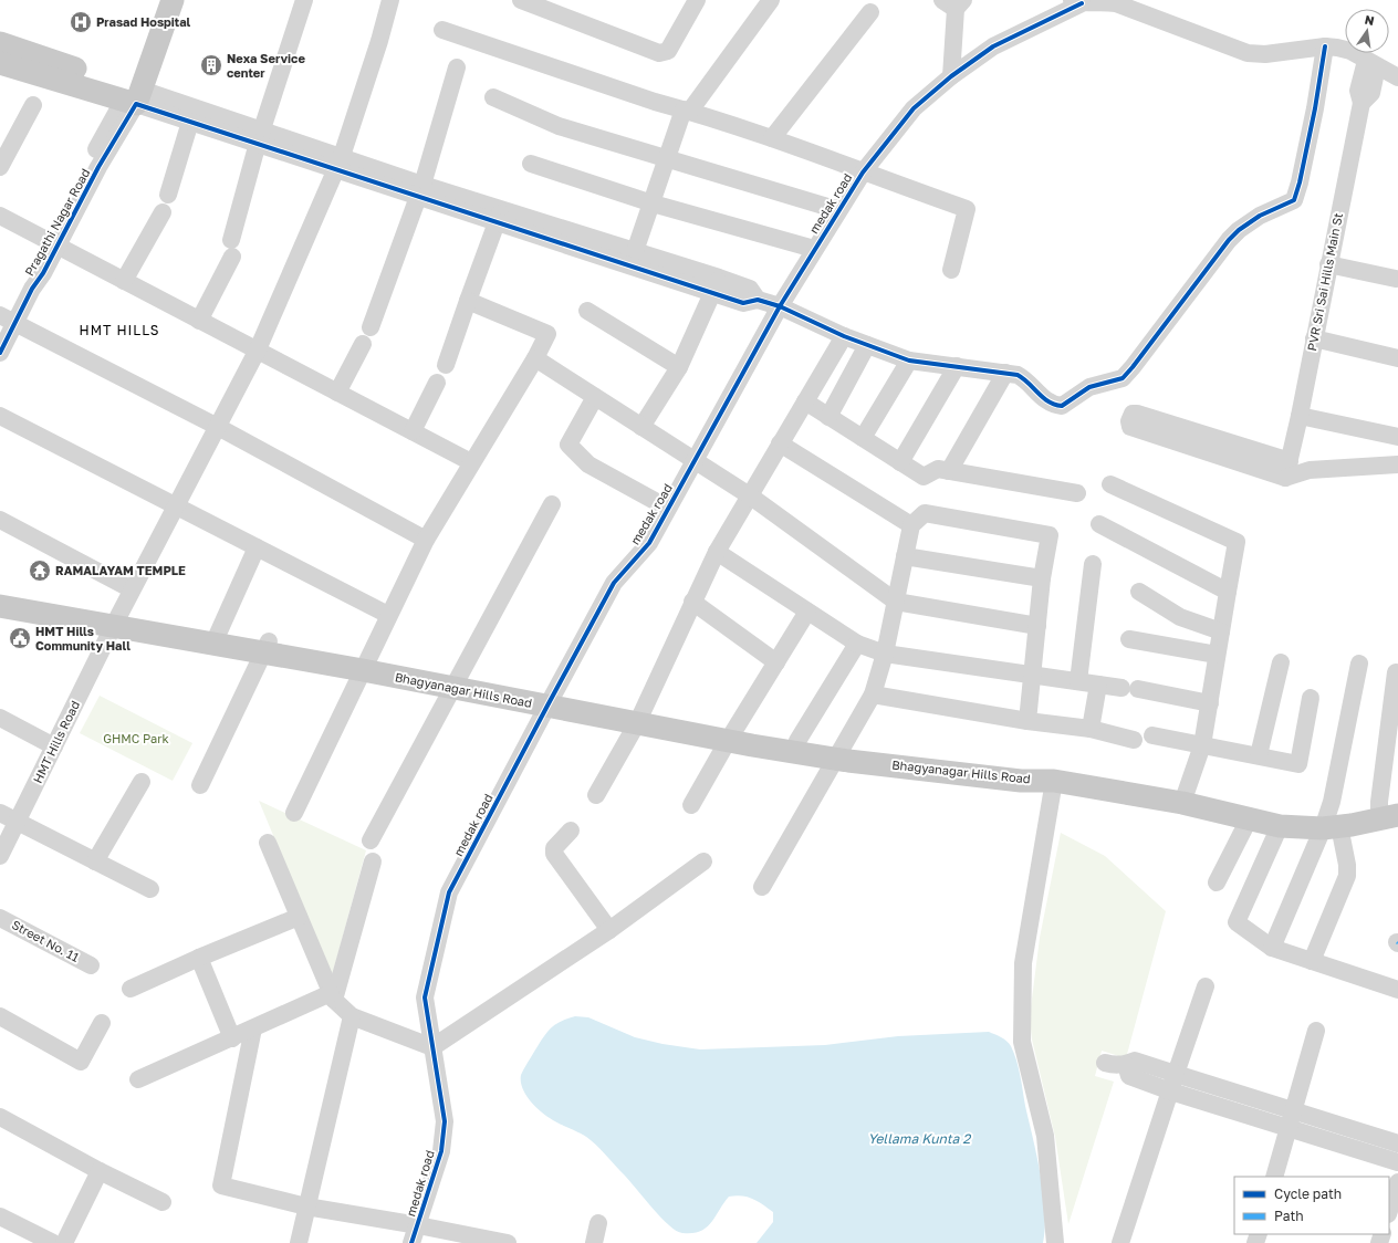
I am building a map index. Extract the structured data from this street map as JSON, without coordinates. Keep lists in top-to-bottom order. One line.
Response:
{"streets":{"main road":["Pragathi Nagar Road","Bhagyanagar Hills Road"],"street":["medak road","PVR Sri Sai Hills Main St","HMT Hills Road","Street No. 11"]},"crossings":[["medak road","Bhagyanagar Hills Road"],["Bhagyanagar Hills Road","HMT Hills Road"]],"districts":["HMT HILLS"],"water":["Yellama Kunta 2"],"parks":["GHMC Park"],"places":{"hospital":["Prasad Hospital"],"building":["Nexa Service center"],"temple":["RAMALAYAM TEMPLE"],"public building":["HMT Hills Community Hall"]},"legend":["Cycle path","Path"],"north":"top"}
